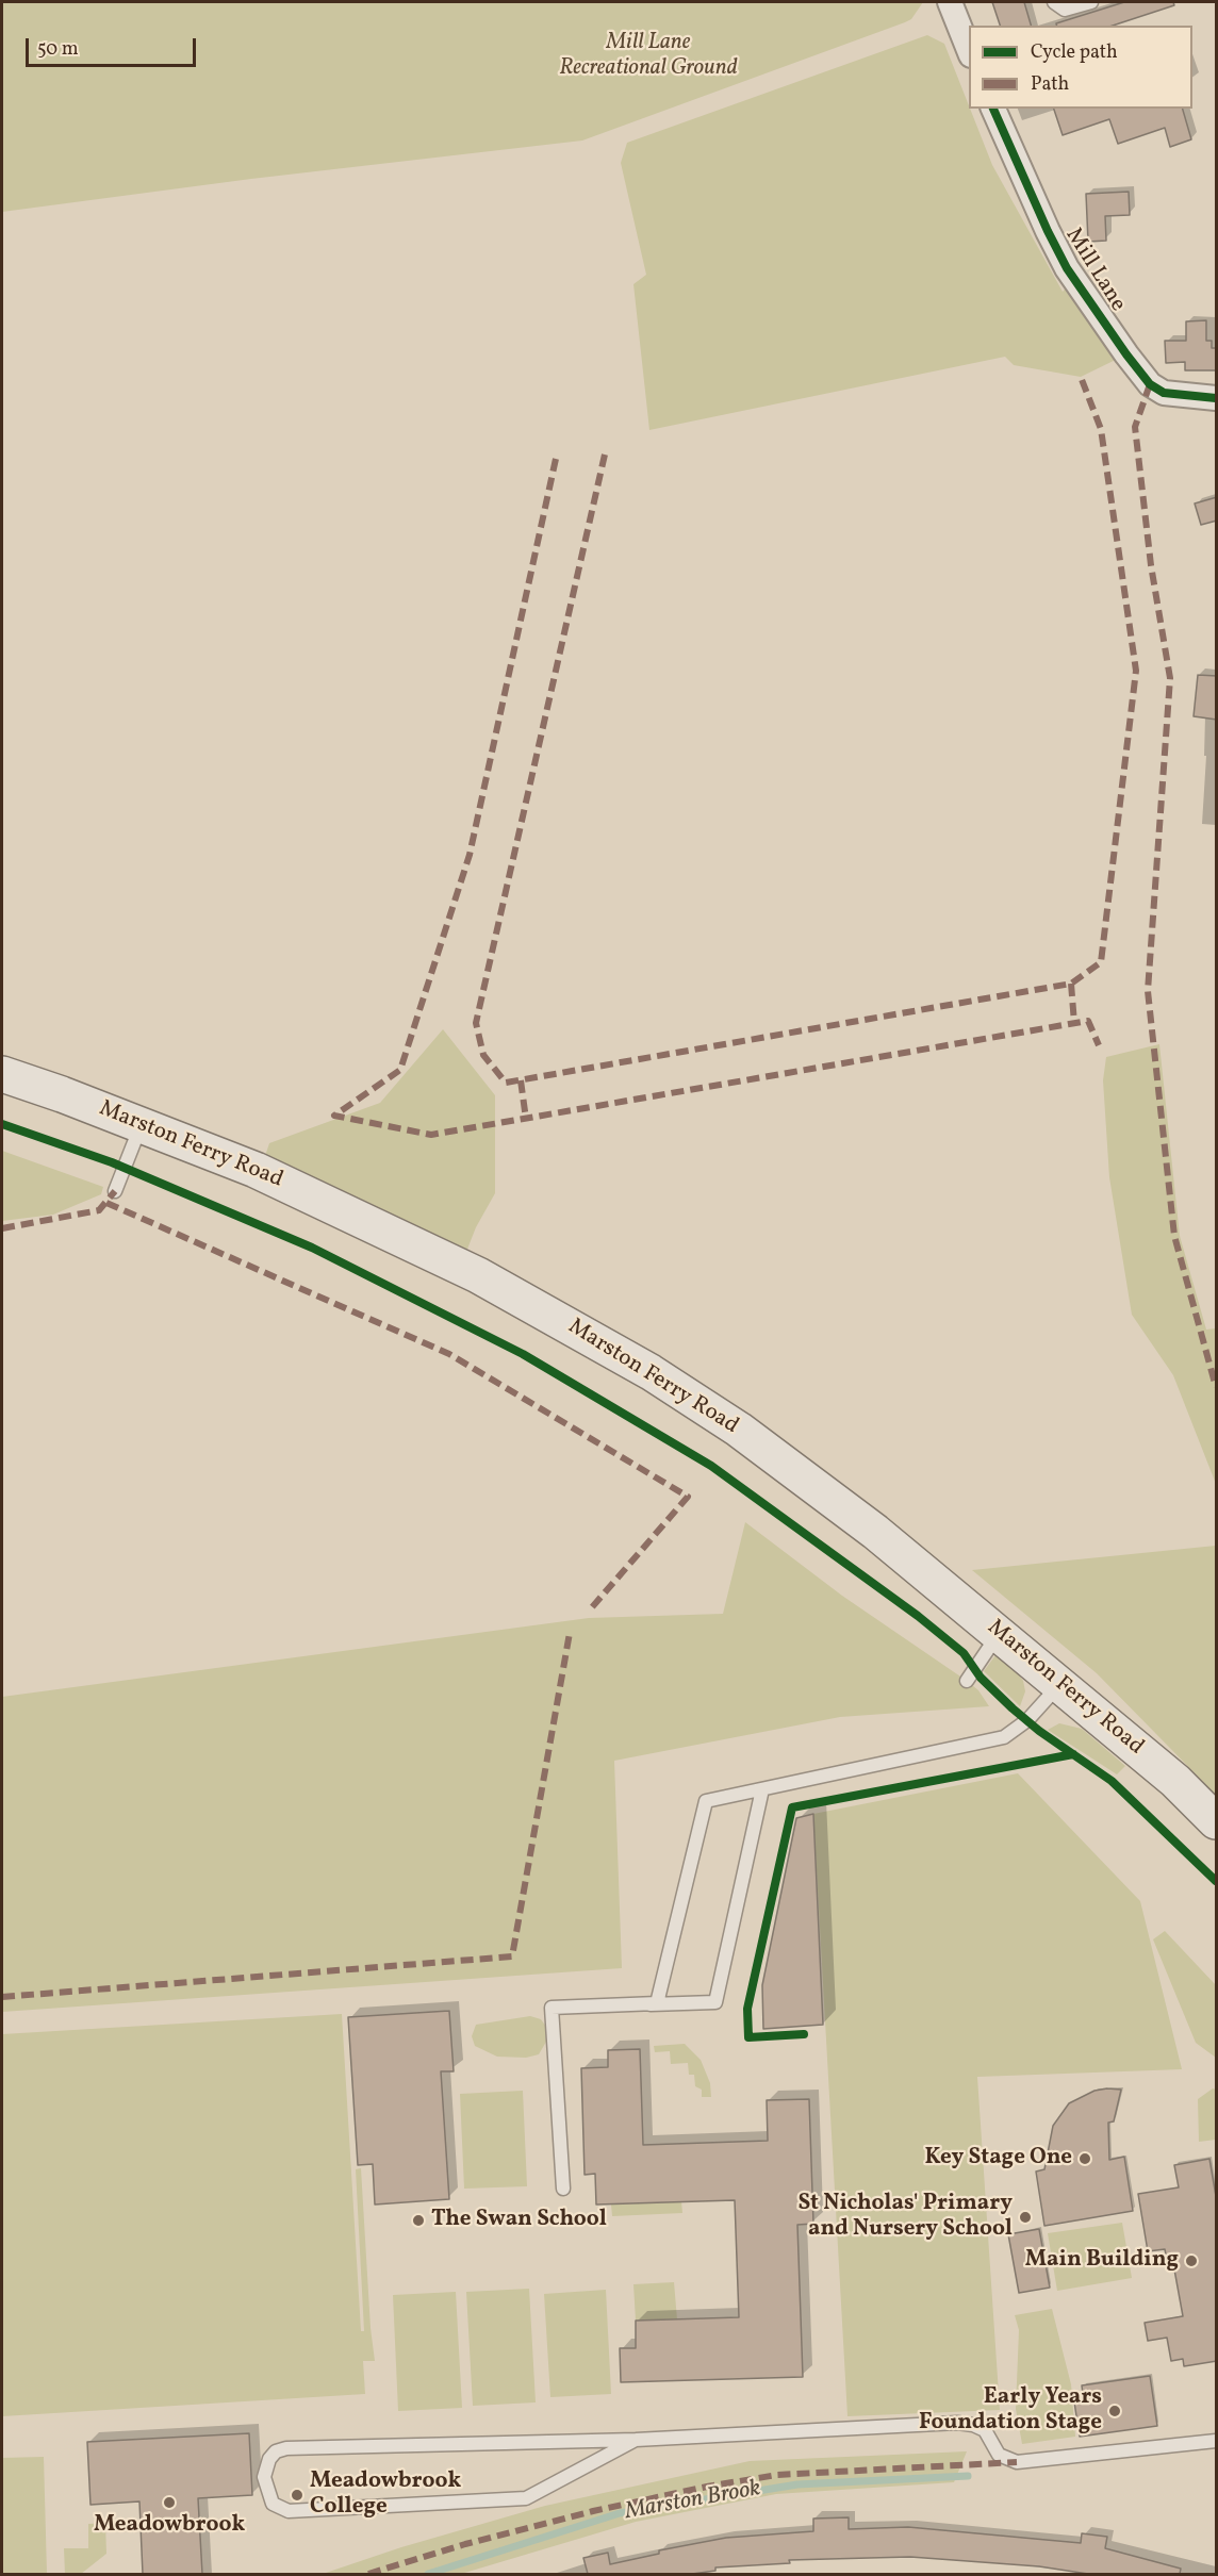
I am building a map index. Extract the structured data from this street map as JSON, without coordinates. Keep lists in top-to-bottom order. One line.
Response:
{"streets":{"main road":["Marston Ferry Road"],"street":["Mill Lane"]},"water":["Marston Brook"],"parks":["Mill Lane Recreational Ground"],"places":["Key Stage One","St Nicholas' Primary and Nursery School","The Swan School","Main Building","Early Years Foundation Stage","Meadowbrook College","Meadowbrook"],"legend":["Cycle path","Path"],"scale_bar":"50 m"}
